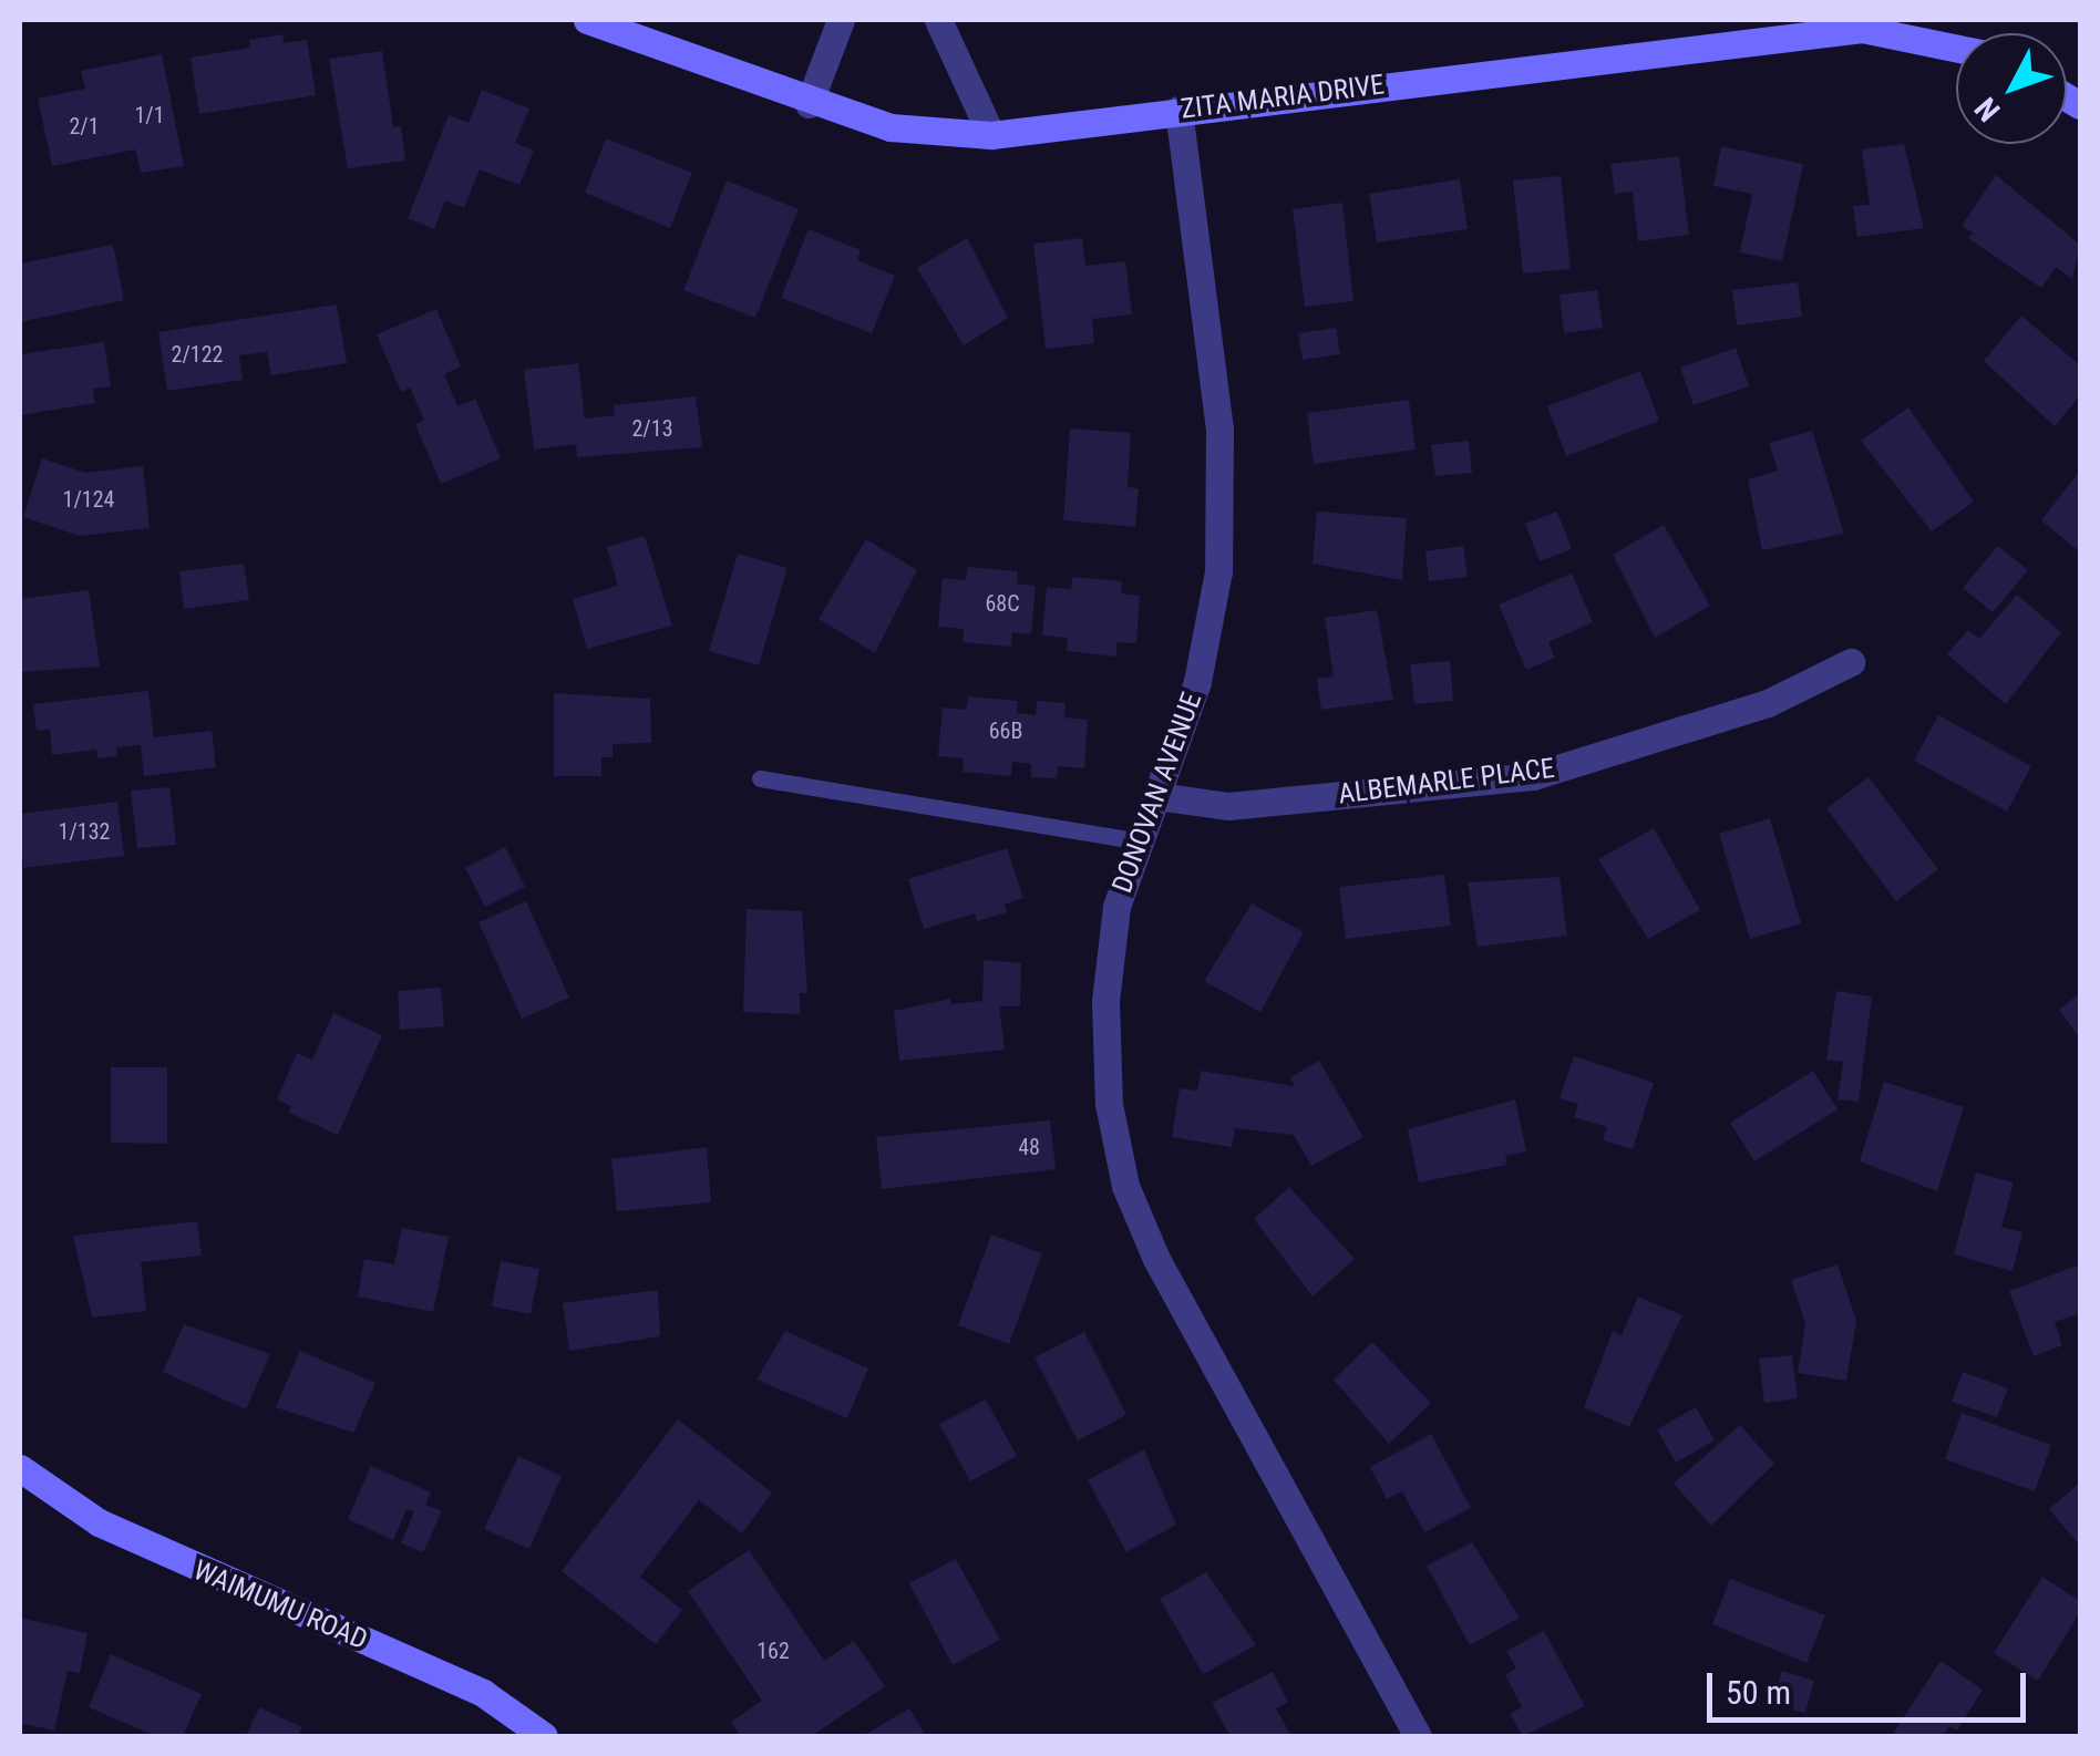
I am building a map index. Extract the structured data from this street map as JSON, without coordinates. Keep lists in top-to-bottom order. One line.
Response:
{"streets":{"street":["ZITA MARIA DRIVE","ALBEMARLE PLACE","DONOVAN AVENUE","WAIMUMU ROAD"]},"crossings":[["ZITA MARIA DRIVE","DONOVAN AVENUE"],["ALBEMARLE PLACE","DONOVAN AVENUE"]],"house_numbers":["1/1","2/1","2/122","2/13","1/124","68C","66B","1/132","48","162"],"scale_bar":"50 m","north":"bottom left"}
